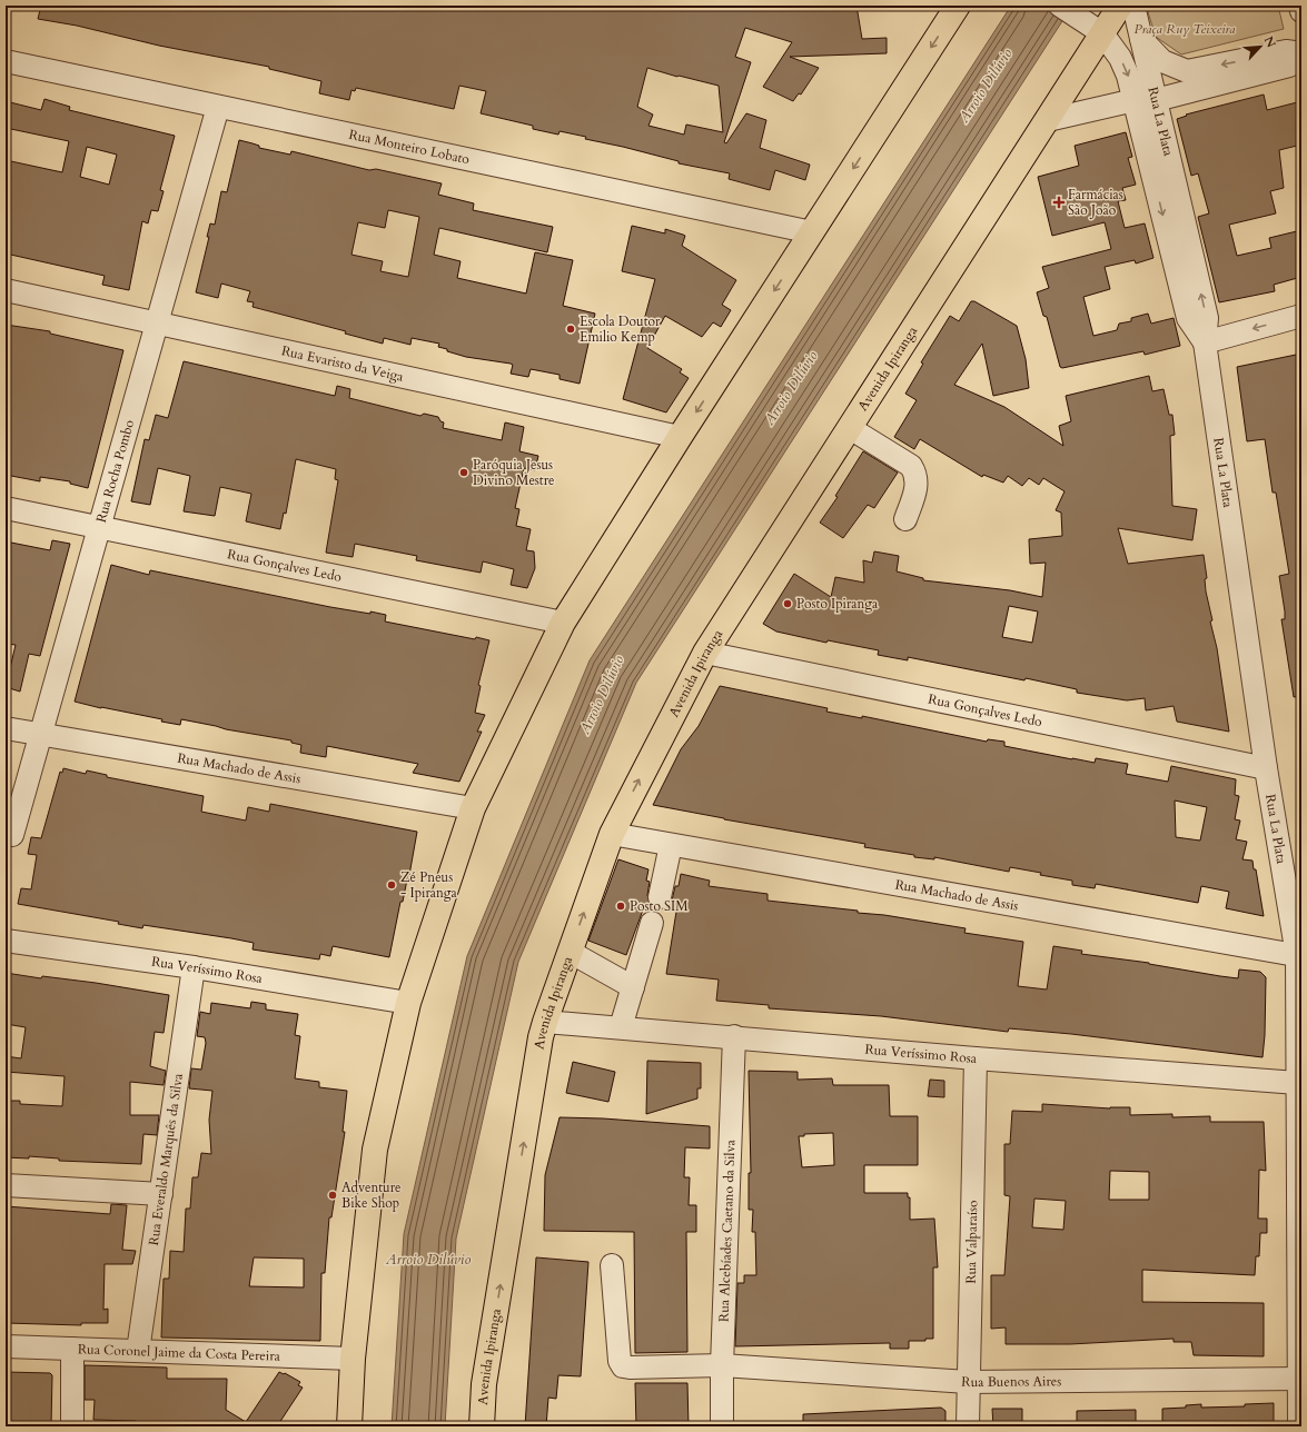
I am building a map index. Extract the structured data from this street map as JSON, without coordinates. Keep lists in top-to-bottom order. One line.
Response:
{"streets":{"main road":["Avenida Ipiranga"],"street":["Rua La Plata","Rua Monteiro Lobato","Rua Evaristo da Veiga","Rua Rocha Pombo","Rua Gonçalves Ledo","Rua Machado de Assis","Rua Veríssimo Rosa","Rua Everaldo Marquês da Silva","Rua Alcebíades Caetano da Silva","Rua Valparaíso","Rua Coronel Jaime da Costa Pereira","Rua Buenos Aires"]},"crossings":[["Rua La Plata","Avenida Ipiranga"],["Rua La Plata","Rua Gonçalves Ledo"],["Rua La Plata","Rua Machado de Assis"],["Rua La Plata","Rua Veríssimo Rosa"],["Rua La Plata","Rua Buenos Aires"],["Rua Monteiro Lobato","Rua Rocha Pombo"],["Rua Evaristo da Veiga","Rua Rocha Pombo"],["Avenida Ipiranga","Rua Gonçalves Ledo"],["Avenida Ipiranga","Rua Machado de Assis"],["Avenida Ipiranga","Rua Veríssimo Rosa"],["Rua Rocha Pombo","Rua Gonçalves Ledo"],["Rua Rocha Pombo","Rua Machado de Assis"],["Rua Veríssimo Rosa","Rua Everaldo Marquês da Silva"],["Rua Veríssimo Rosa","Rua Alcebíades Caetano da Silva"],["Rua Veríssimo Rosa","Rua Valparaíso"],["Rua Everaldo Marquês da Silva","Rua Coronel Jaime da Costa Pereira"],["Rua Alcebíades Caetano da Silva","Rua Buenos Aires"],["Rua Valparaíso","Rua Buenos Aires"]],"water":["Arroio Dilúvio"],"parks":["Praça Ruy Teixeira"],"places":{"health":["Farmácias São João"],"other":["Escola Doutor Emilio Kemp","Paróquia Jesus Divino Mestre","Posto Ipiranga","Zé Pneus - Ipiranga","Posto SIM","Adventure Bike Shop"]},"north":"top right"}
